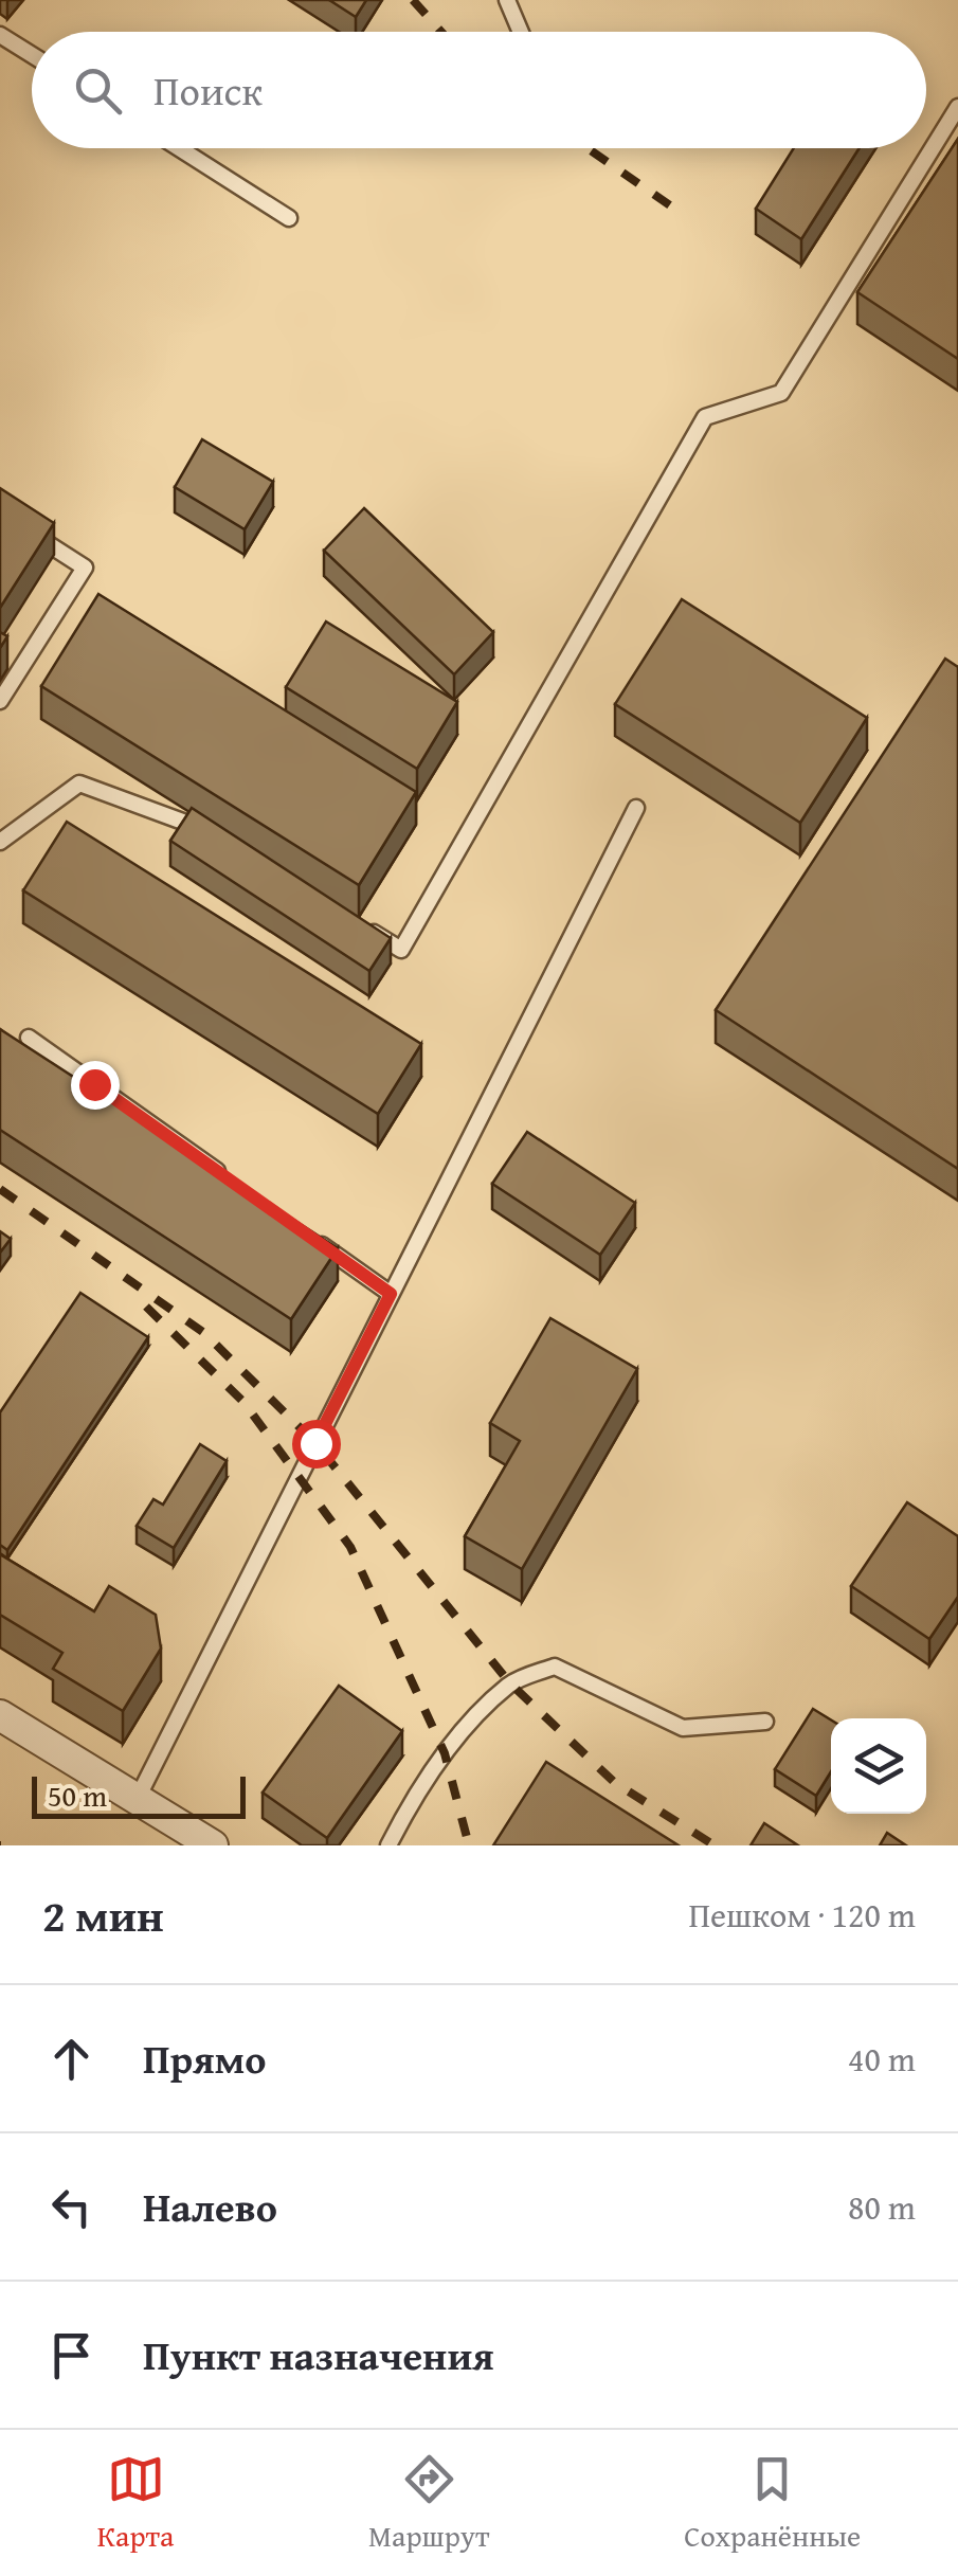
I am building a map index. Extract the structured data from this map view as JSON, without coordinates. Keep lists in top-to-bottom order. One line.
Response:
{"scale_bar":"50 m","page":{"search":"Поиск","scale":"50 m","heading":["2 мин","Пешком · 120 m"],"list":[["Прямо","40 m"],["Налево","80 m"],"Пункт назначения"],"nav":["Карта","Маршрут","Сохранённые"]}}
